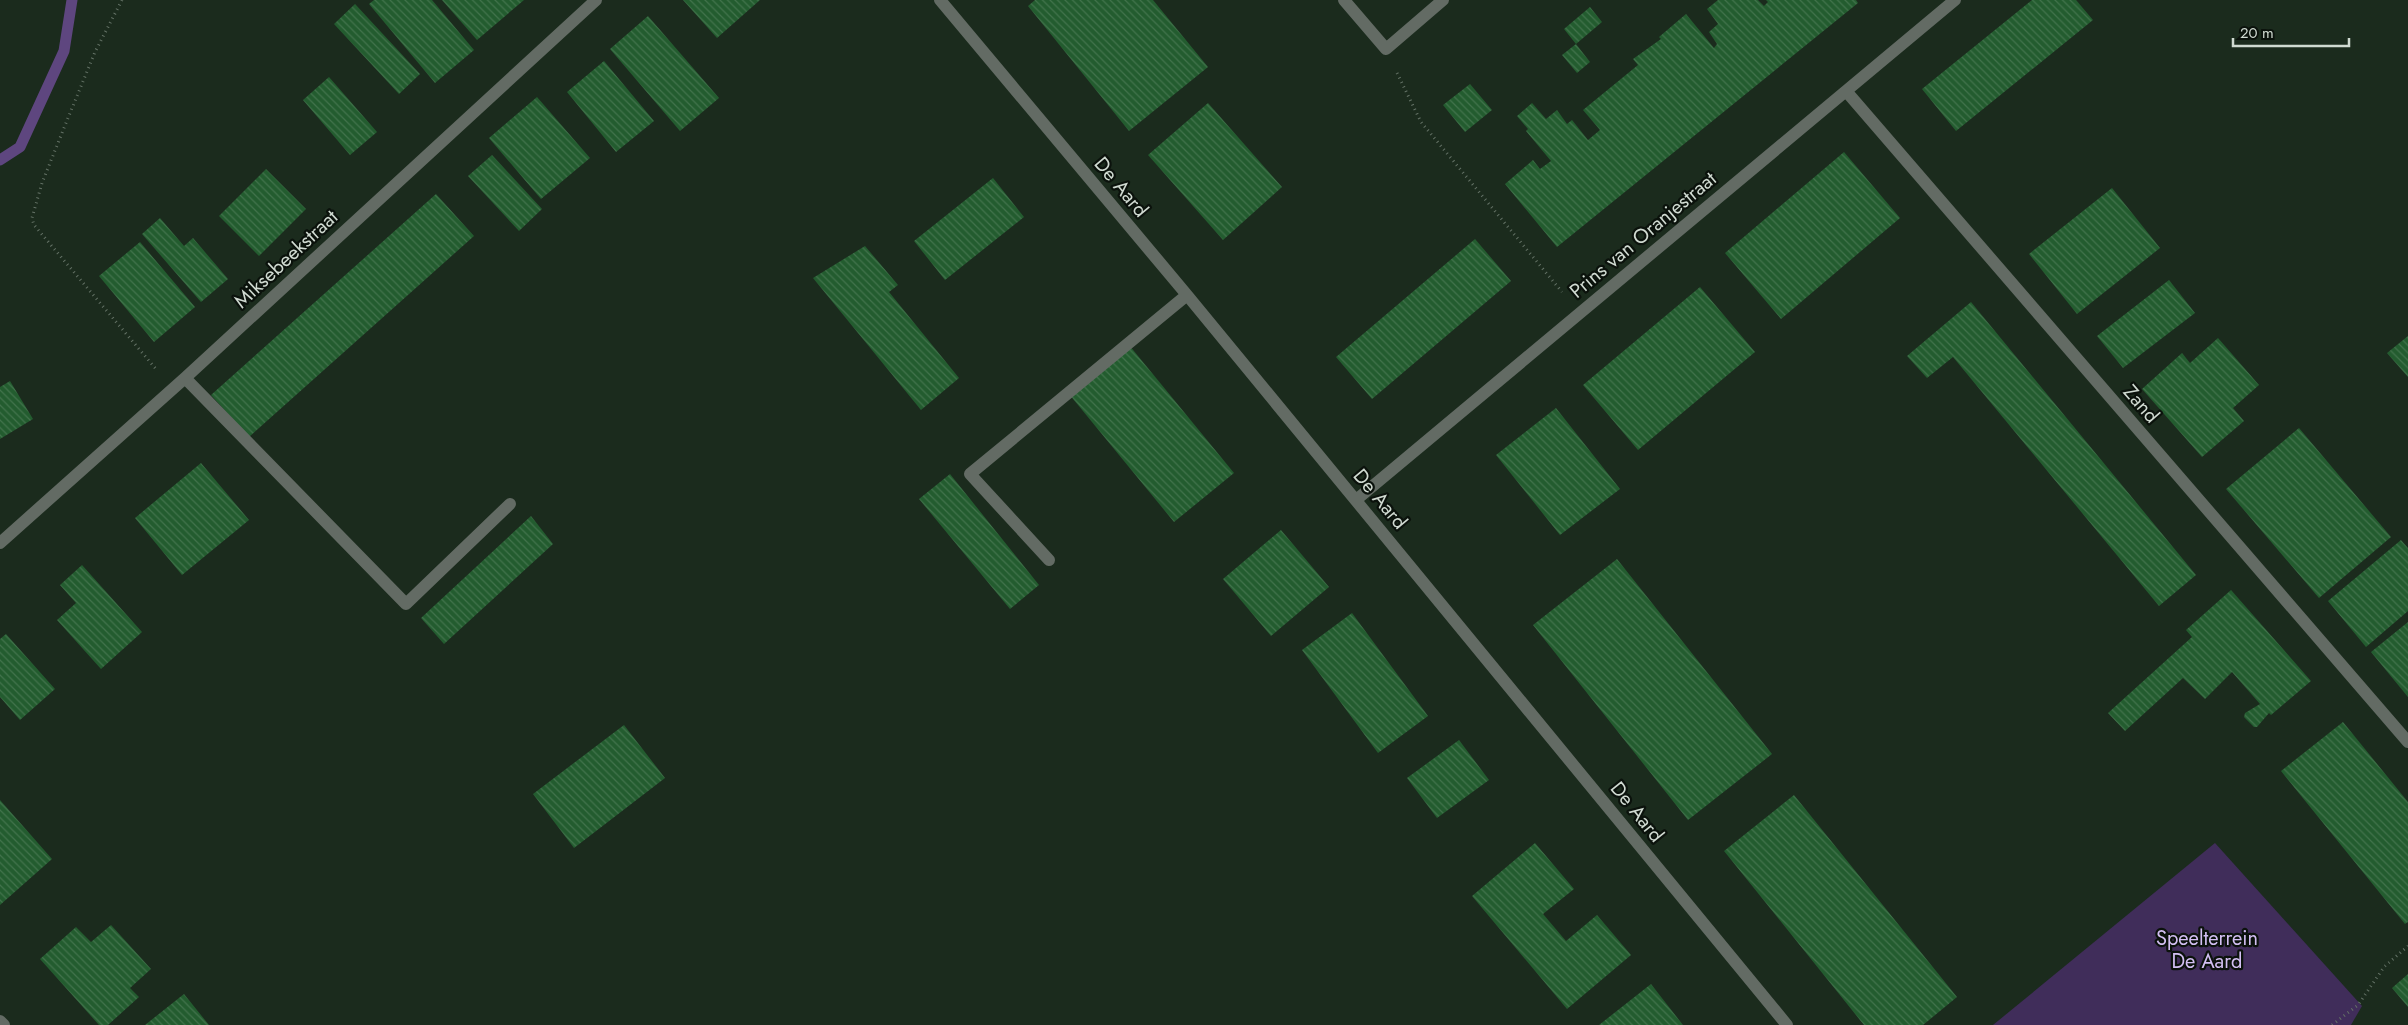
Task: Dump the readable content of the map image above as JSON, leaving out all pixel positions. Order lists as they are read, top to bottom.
{
  "streets": {
    "street": [
      "De Aard",
      "Prins van Oranjestraat",
      "Miksebeekstraat",
      "Zand"
    ]
  },
  "crossings": [
    ["De Aard", "Prins van Oranjestraat"],
    ["Prins van Oranjestraat", "Zand"]
  ],
  "parks": ["Speelterrein De Aard"],
  "scale_bar": "20 m"
}
